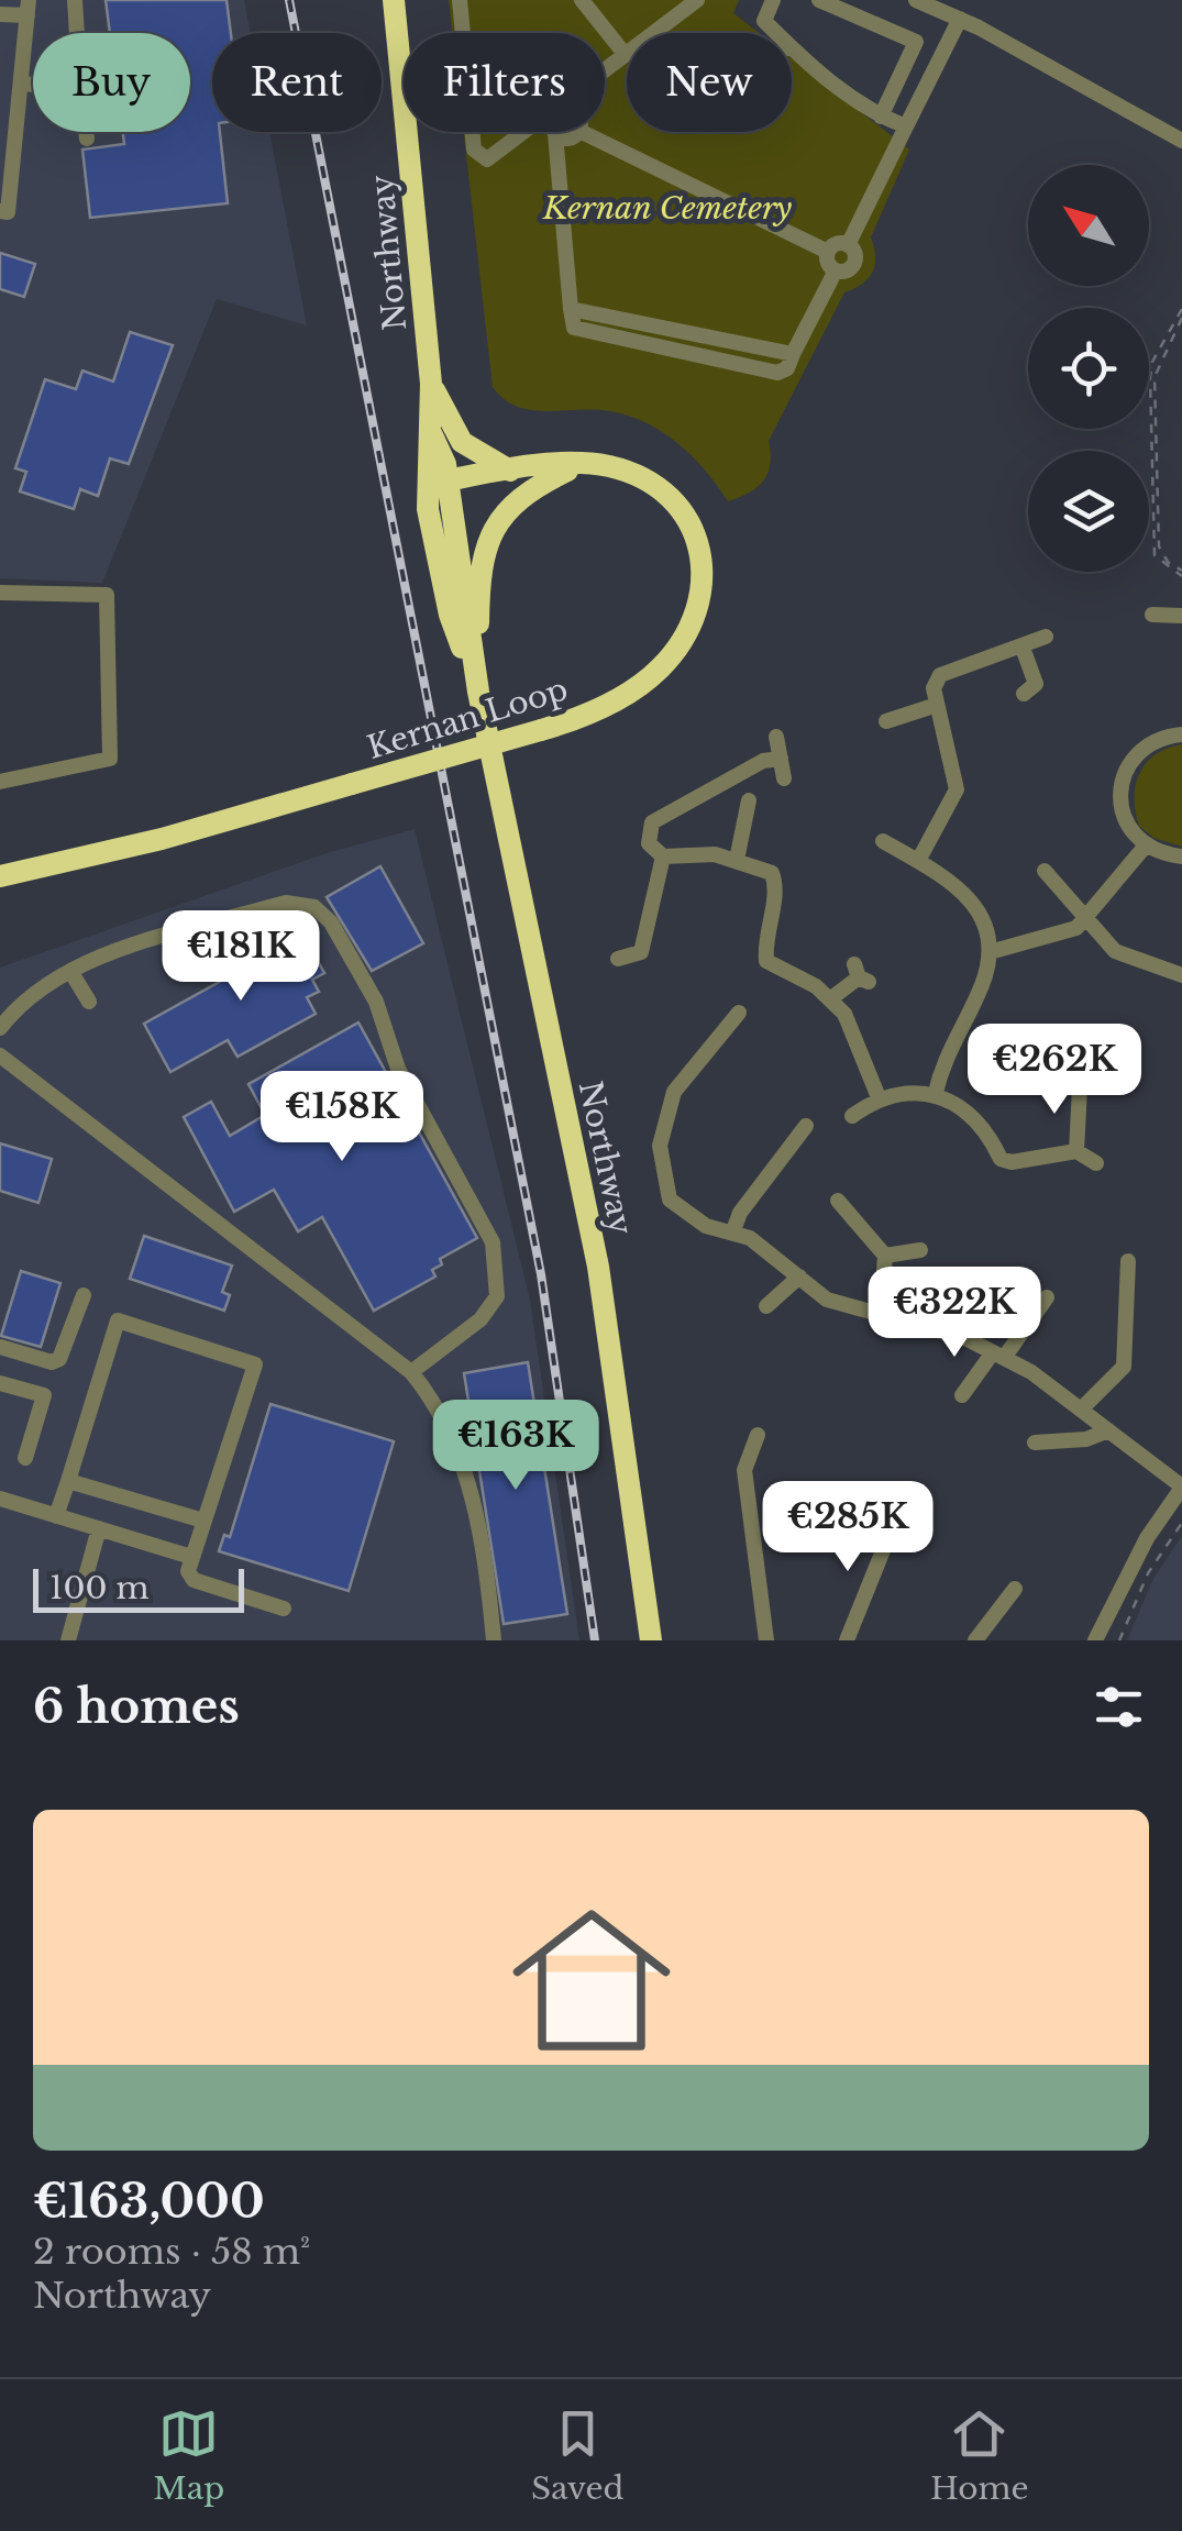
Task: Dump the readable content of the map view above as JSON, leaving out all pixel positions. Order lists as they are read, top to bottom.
{
  "streets": {
    "highway": ["Northway", "Kernan Loop"]
  },
  "crossings": [
    ["Northway", "Kernan Loop"]
  ],
  "parks": ["Kernan Cemetery"],
  "scale_bar": "100 m",
  "north": "top left",
  "page": {
    "chip": [
      "Buy",
      "Rent",
      "Filters",
      "New"
    ],
    "price": [
      "€181K",
      "€262K",
      "€158K",
      "€322K",
      "€163K",
      "€285K"
    ],
    "scale": "100 m",
    "heading": "6 homes",
    "list": [
      {
        "name": "€163,000",
        "note": "2 rooms · 58 m² · Northway"
      }
    ],
    "tabs": ["Map", "Saved", "Home"]
  }
}
